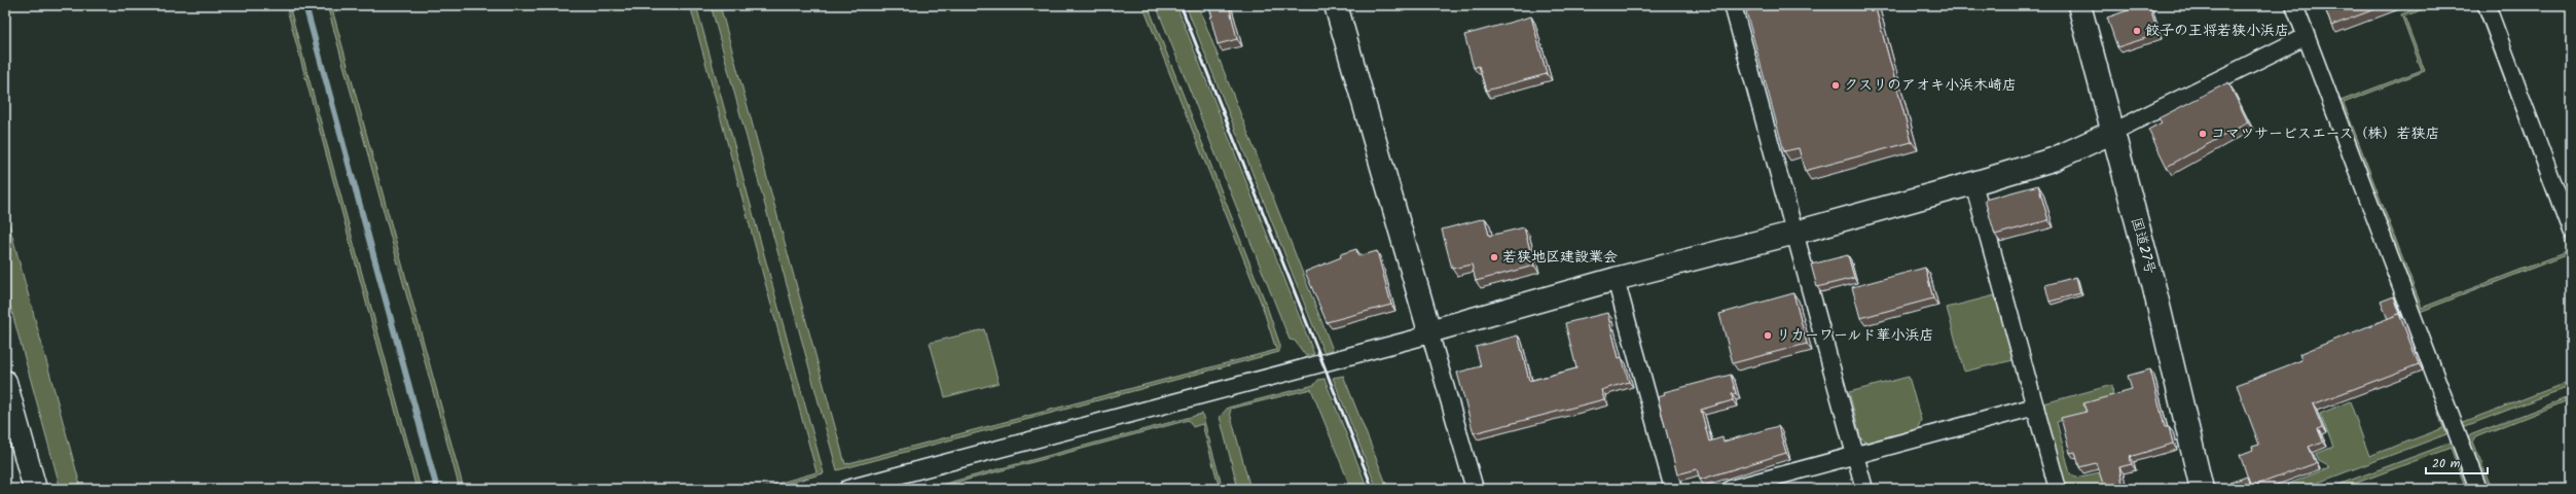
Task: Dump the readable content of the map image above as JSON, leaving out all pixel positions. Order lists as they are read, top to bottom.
{
  "streets": {
    "main road": ["国道27号"]
  },
  "places": [
    "餃子の王将若狭小浜店",
    "クスリのアオキ小浜木崎店",
    "コマツサービスエース（株）若狭店",
    "若狭地区建設業会",
    "リカーワールド華小浜店"
  ],
  "scale_bar": "20 m"
}
